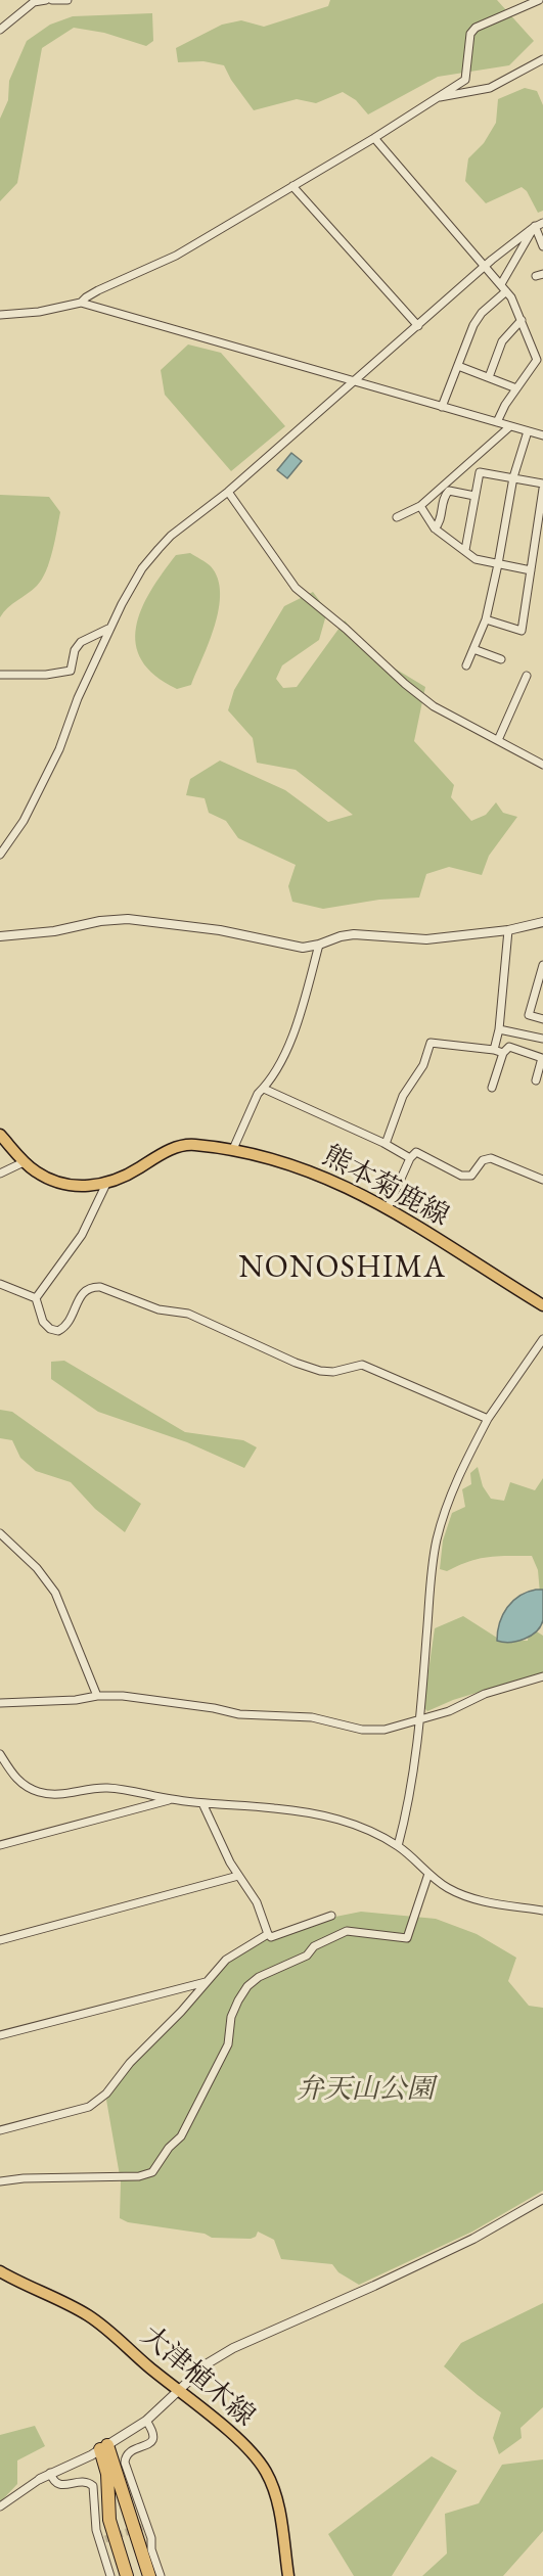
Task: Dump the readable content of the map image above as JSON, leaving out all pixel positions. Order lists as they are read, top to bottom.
{
  "streets": {
    "main road": ["熊本菊鹿線", "大津植木線"]
  },
  "districts": ["NONOSHIMA"],
  "parks": ["弁天山公園"]
}
